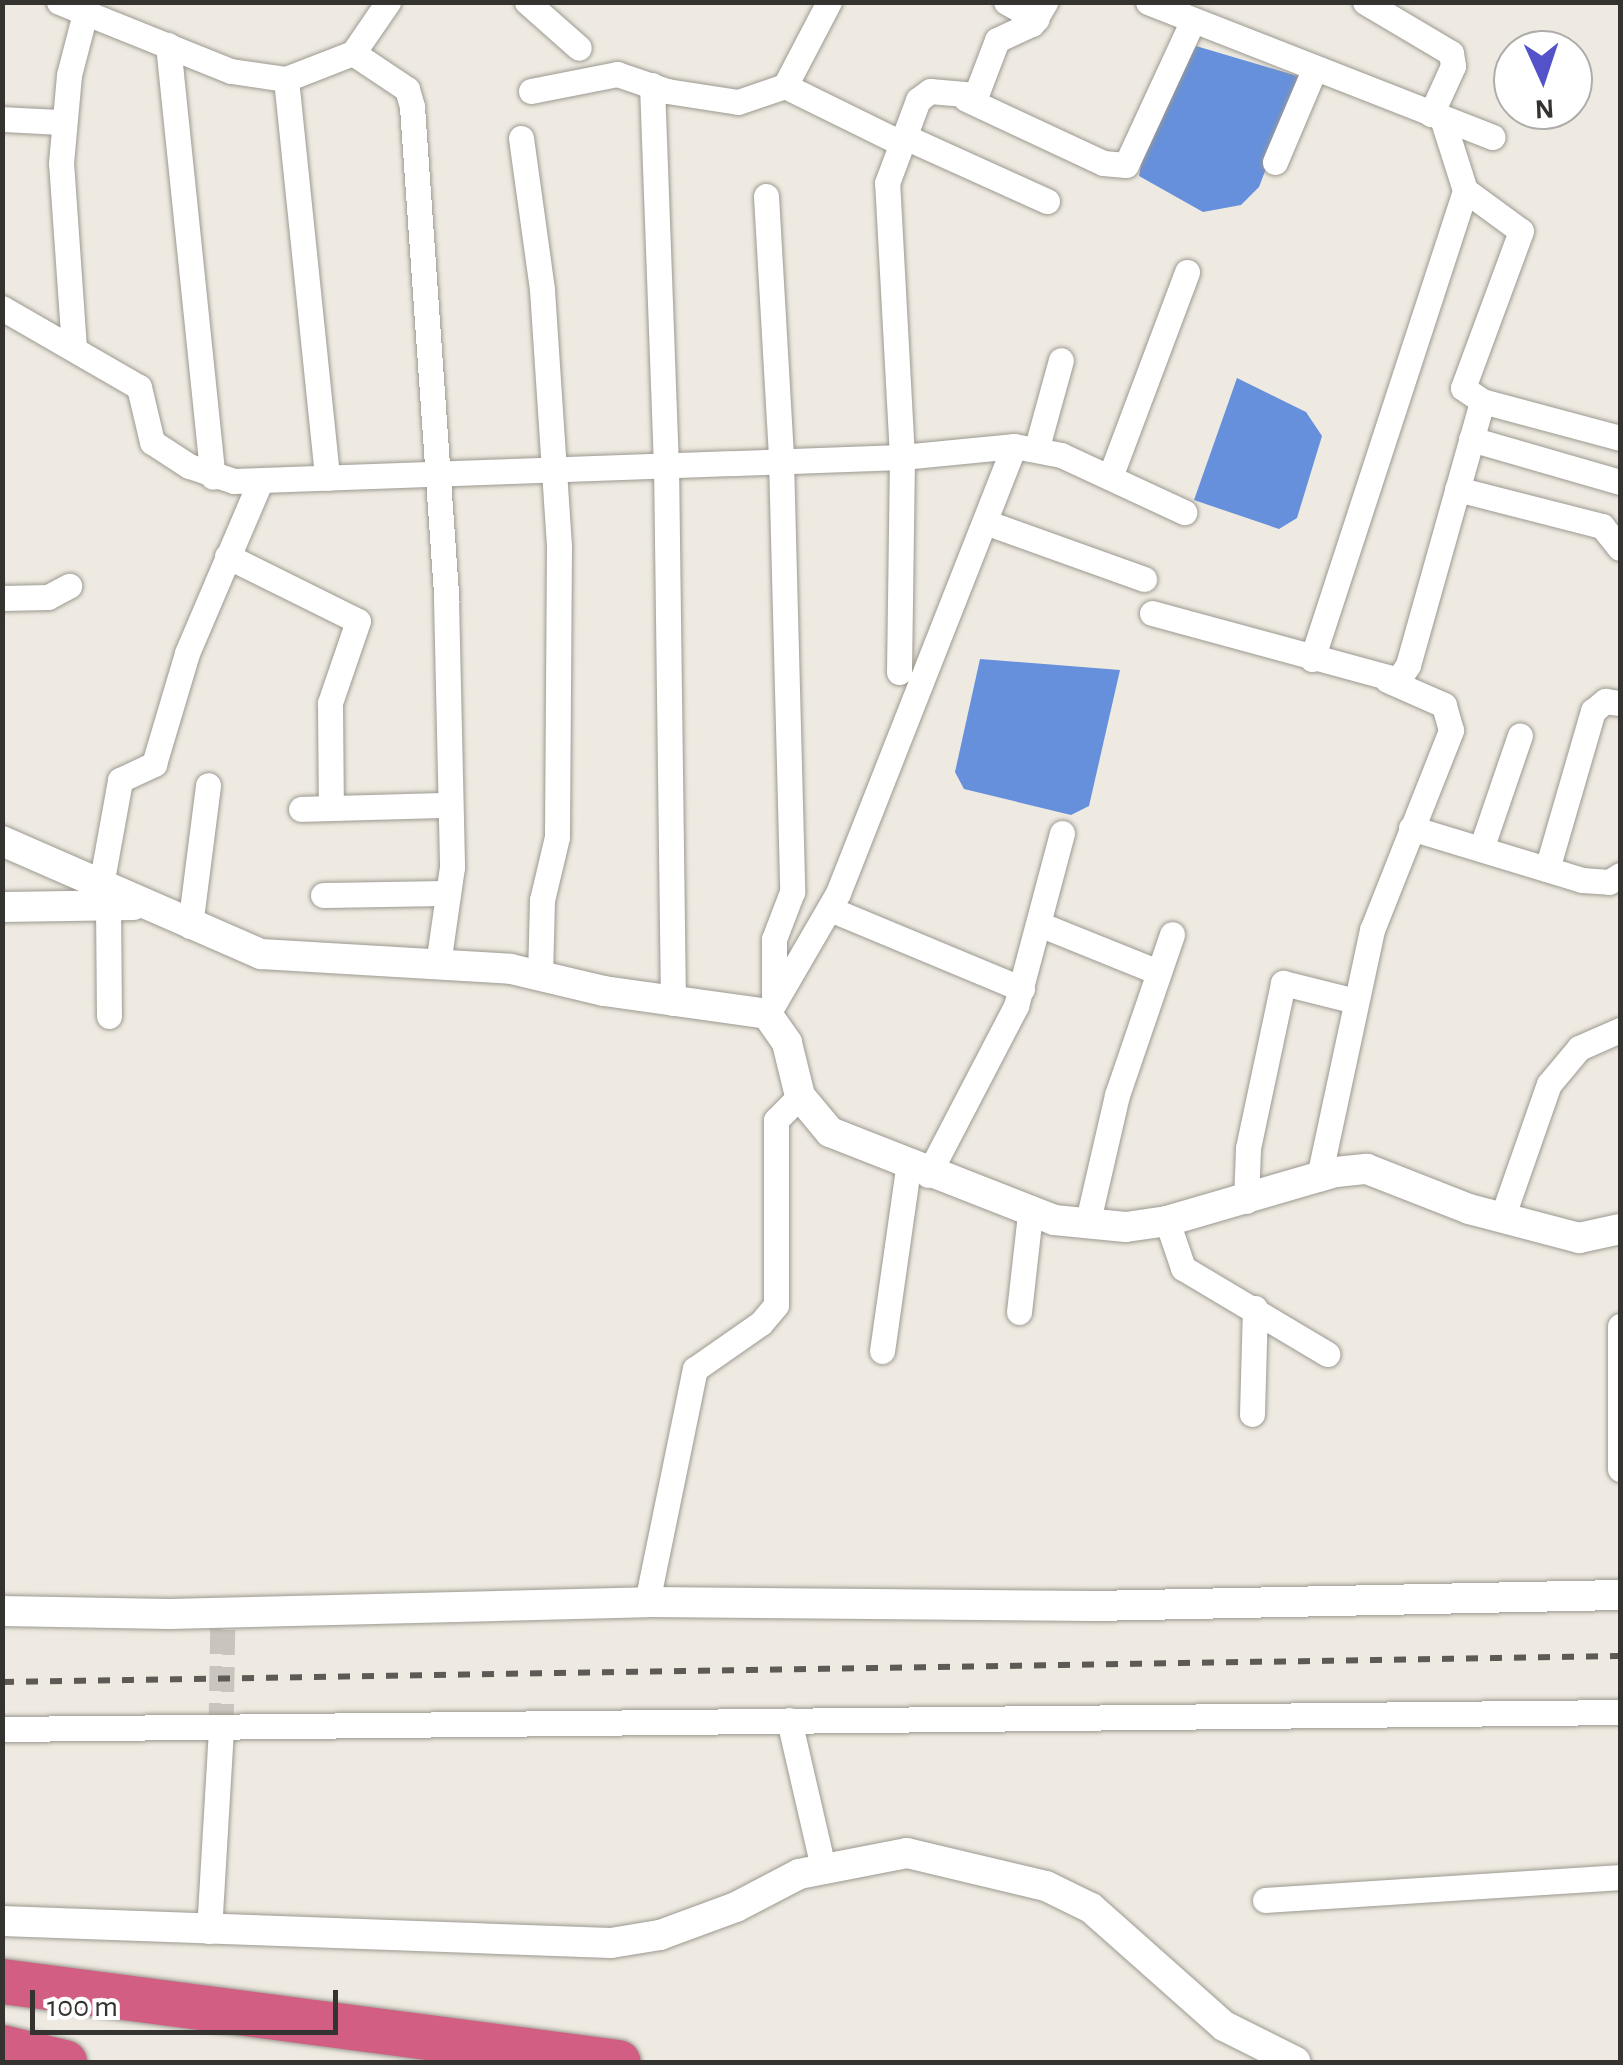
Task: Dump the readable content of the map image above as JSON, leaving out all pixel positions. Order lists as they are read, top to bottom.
{
  "scale_bar": "100 m",
  "north": "bottom"
}
